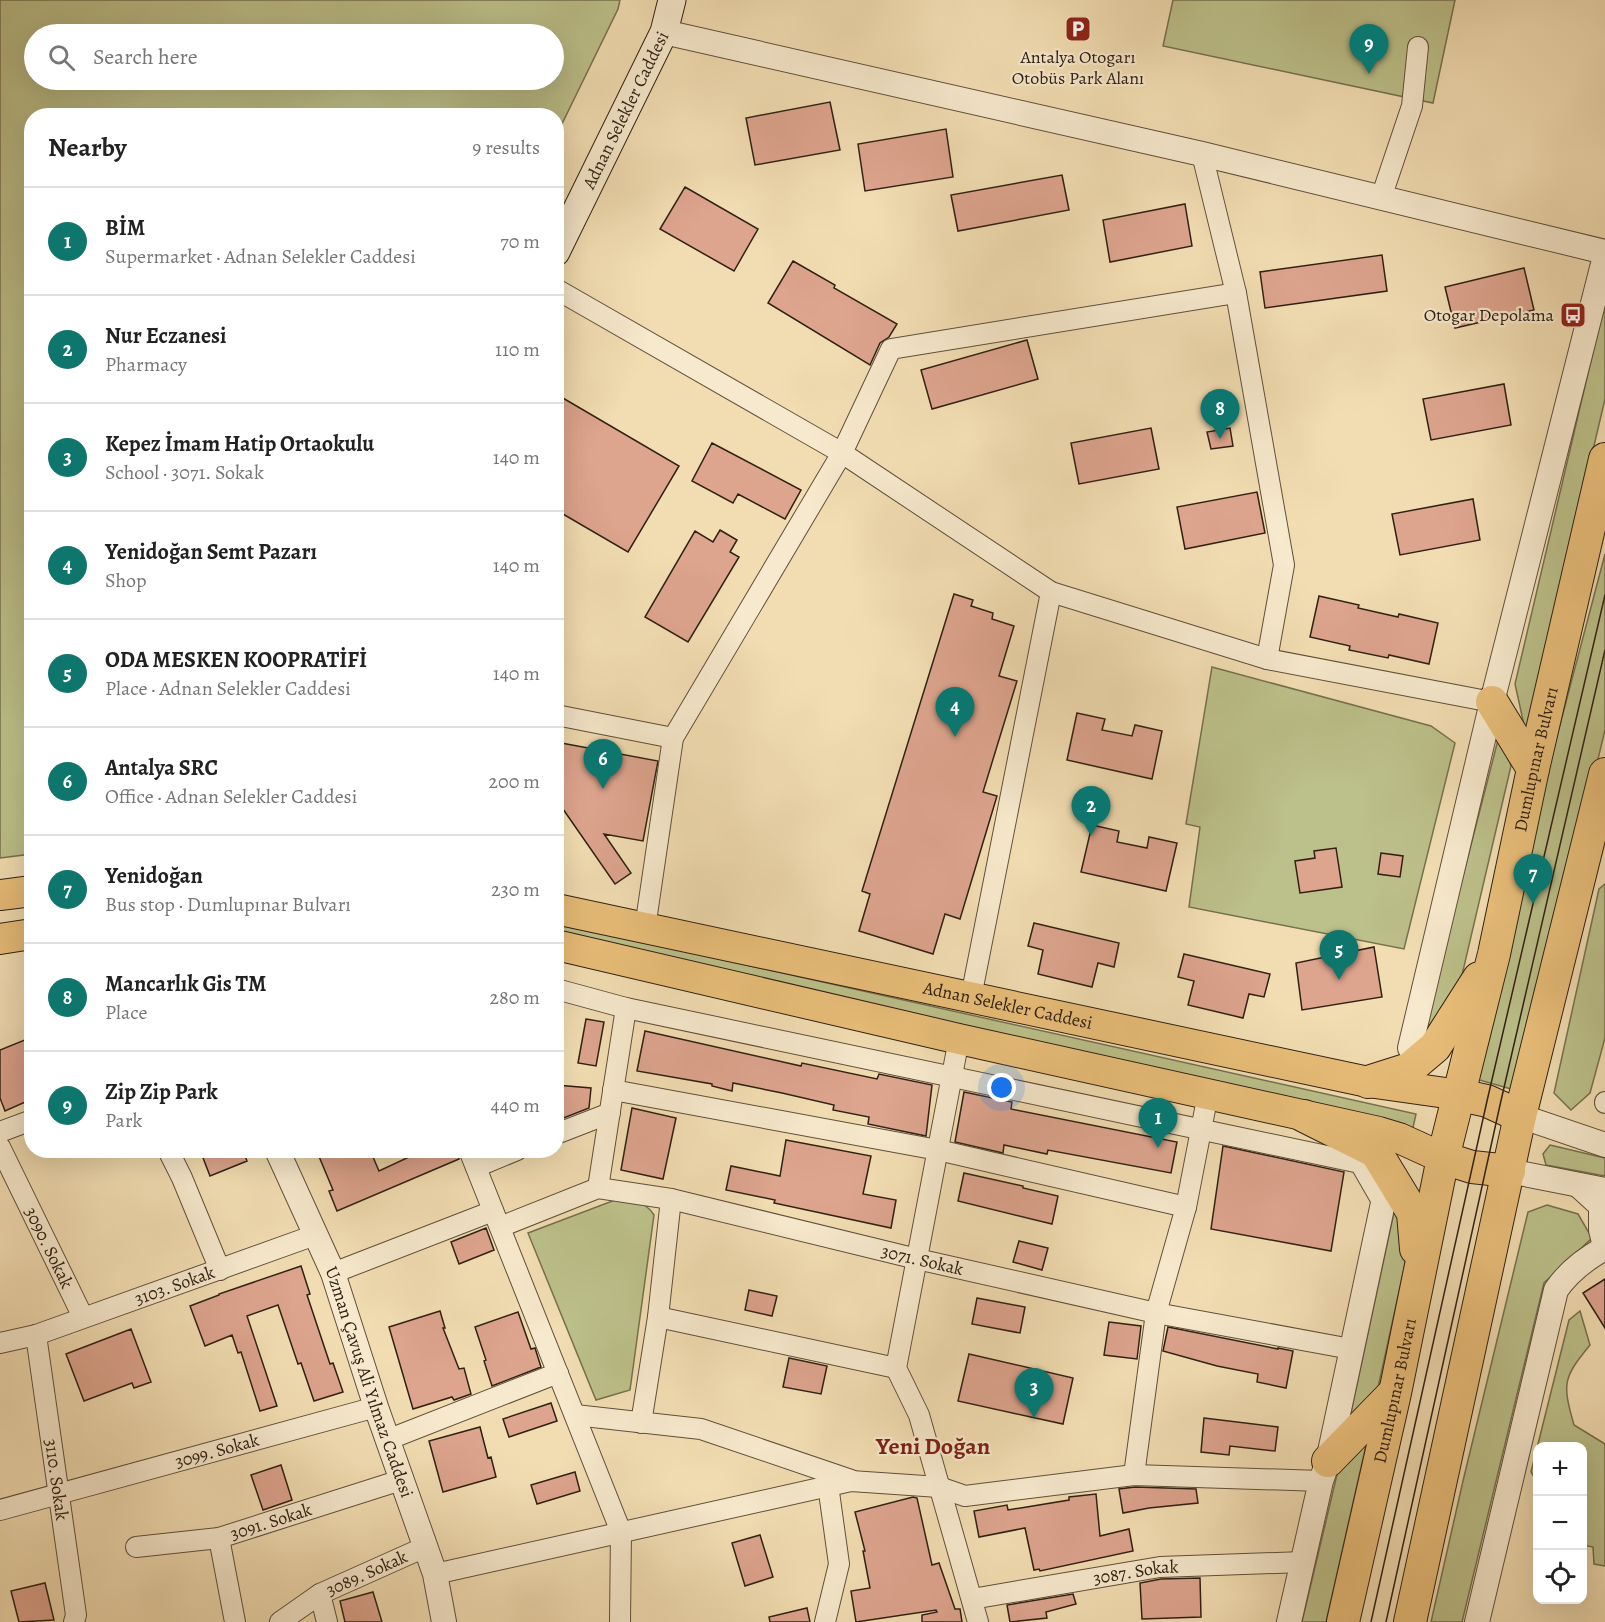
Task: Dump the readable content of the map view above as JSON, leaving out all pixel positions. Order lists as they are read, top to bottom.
{
  "streets": {
    "highway": ["Dumlupınar Bulvarı"],
    "main road": ["Adnan Selekler Caddesi"],
    "street": [
      "3090. Sokak",
      "3071. Sokak",
      "3103. Sokak",
      "Uzman Çavuş Ali Yılmaz Caddesi",
      "3099. Sokak",
      "3110. Sokak",
      "3091. Sokak",
      "3089. Sokak",
      "3087. Sokak"
    ]
  },
  "crossings": [
    ["Adnan Selekler Caddesi", "Dumlupınar Bulvarı"],
    ["3090. Sokak", "3103. Sokak"],
    ["3103. Sokak", "Uzman Çavuş Ali Yılmaz Caddesi"],
    ["3103. Sokak", "3110. Sokak"],
    ["Uzman Çavuş Ali Yılmaz Caddesi", "3099. Sokak"],
    ["Uzman Çavuş Ali Yılmaz Caddesi", "3091. Sokak"],
    ["Uzman Çavuş Ali Yılmaz Caddesi", "3089. Sokak"],
    ["3099. Sokak", "3110. Sokak"]
  ],
  "districts": ["Yeni Doğan"],
  "places": {
    "parking": ["Antalya Otogarı Otobüs Park Alanı"],
    "bus stop": ["Otogar Depolama"]
  },
  "page": {
    "pins": [
      "9",
      "8",
      "4",
      "6",
      "2",
      "7",
      "5",
      "1",
      "3"
    ],
    "search": "Search here",
    "heading": ["Nearby", "9 results"],
    "list": [
      {
        "mark": "1",
        "name": "BİM",
        "note": "Supermarket · Adnan Selekler Caddesi",
        "value": "70 m"
      },
      {
        "mark": "2",
        "name": "Nur Eczanesi",
        "note": "Pharmacy",
        "value": "110 m"
      },
      {
        "mark": "3",
        "name": "Kepez İmam Hatip Ortaokulu",
        "note": "School · 3071. Sokak",
        "value": "140 m"
      },
      {
        "mark": "4",
        "name": "Yenidoğan Semt Pazarı",
        "note": "Shop",
        "value": "140 m"
      },
      {
        "mark": "5",
        "name": "ODA MESKEN KOOPRATİFİ",
        "note": "Place · Adnan Selekler Caddesi",
        "value": "140 m"
      },
      {
        "mark": "6",
        "name": "Antalya SRC",
        "note": "Office · Adnan Selekler Caddesi",
        "value": "200 m"
      },
      {
        "mark": "7",
        "name": "Yenidoğan",
        "note": "Bus stop · Dumlupınar Bulvarı",
        "value": "230 m"
      },
      {
        "mark": "8",
        "name": "Mancarlık Gis TM",
        "note": "Place",
        "value": "280 m"
      },
      {
        "mark": "9",
        "name": "Zip Zip Park",
        "note": "Park",
        "value": "440 m"
      }
    ],
    "map_buttons": ["+", "−"]
  }
}
